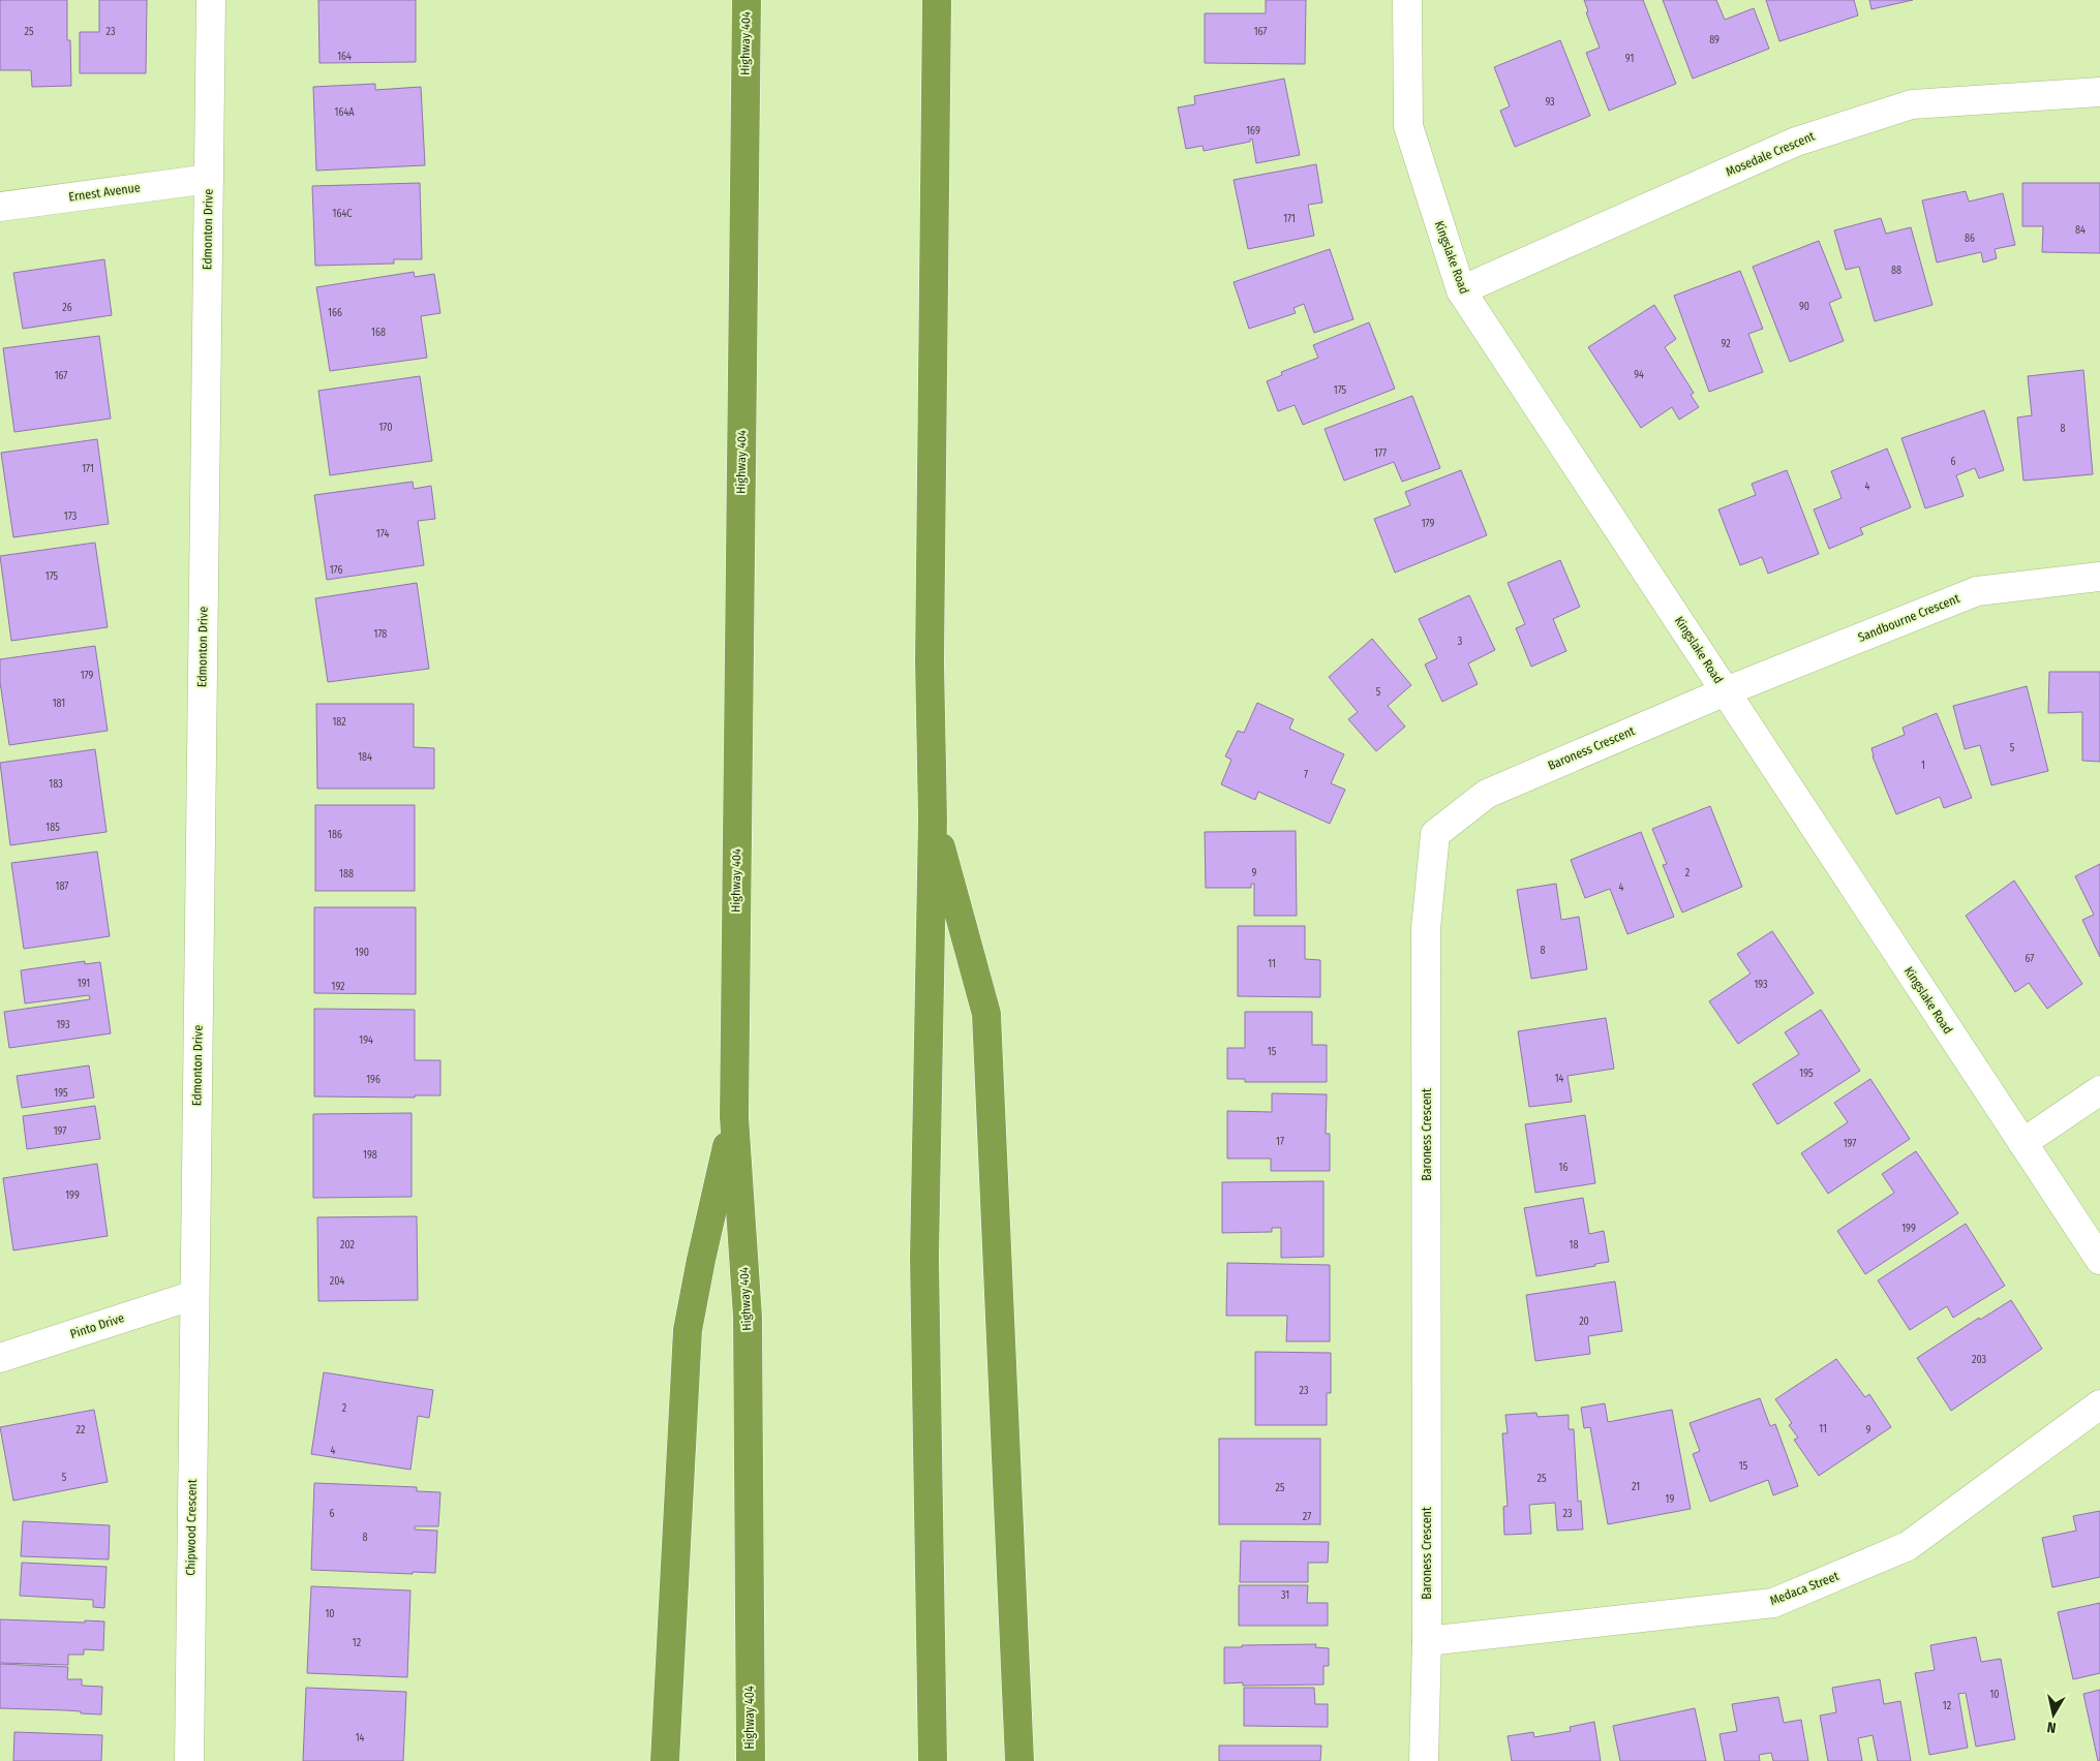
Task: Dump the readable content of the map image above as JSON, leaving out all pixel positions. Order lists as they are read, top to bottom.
{
  "streets": {
    "highway": ["Highway 404"],
    "street": [
      "Mosedale Crescent",
      "Ernest Avenue",
      "Edmonton Drive",
      "Kingslake Road",
      "Sandbourne Crescent",
      "Baroness Crescent",
      "Pinto Drive",
      "Chipwood Crescent",
      "Medaca Street"
    ]
  },
  "crossings": [
    ["Mosedale Crescent", "Kingslake Road"],
    ["Ernest Avenue", "Edmonton Drive"],
    ["Edmonton Drive", "Pinto Drive"],
    ["Edmonton Drive", "Chipwood Crescent"],
    ["Kingslake Road", "Sandbourne Crescent"],
    ["Kingslake Road", "Baroness Crescent"],
    ["Sandbourne Crescent", "Baroness Crescent"],
    ["Baroness Crescent", "Medaca Street"],
    ["Pinto Drive", "Chipwood Crescent"]
  ],
  "house_numbers": [
    "25",
    "23",
    "167",
    "89",
    "164",
    "91",
    "93",
    "164A",
    "169",
    "164C",
    "171",
    "84",
    "86",
    "88",
    "90",
    "26",
    "166",
    "168",
    "92",
    "94",
    "167",
    "175",
    "170",
    "8",
    "177",
    "6",
    "171",
    "4",
    "173",
    "179",
    "174",
    "176",
    "175",
    "178",
    "3",
    "179",
    "5",
    "181",
    "182",
    "5",
    "184",
    "1",
    "7",
    "183",
    "185",
    "186",
    "9",
    "2",
    "188",
    "187",
    "4",
    "8",
    "190",
    "67",
    "11",
    "191",
    "193",
    "192",
    "193",
    "194",
    "15",
    "195",
    "14",
    "196",
    "195",
    "197",
    "17",
    "197",
    "198",
    "16",
    "199",
    "199",
    "202",
    "18",
    "204",
    "20",
    "203",
    "23",
    "2",
    "11",
    "22",
    "9",
    "4",
    "15",
    "5",
    "25",
    "21",
    "25",
    "19",
    "6",
    "23",
    "27",
    "8",
    "31",
    "10",
    "12",
    "10",
    "12",
    "14"
  ],
  "north": "bottom"
}
